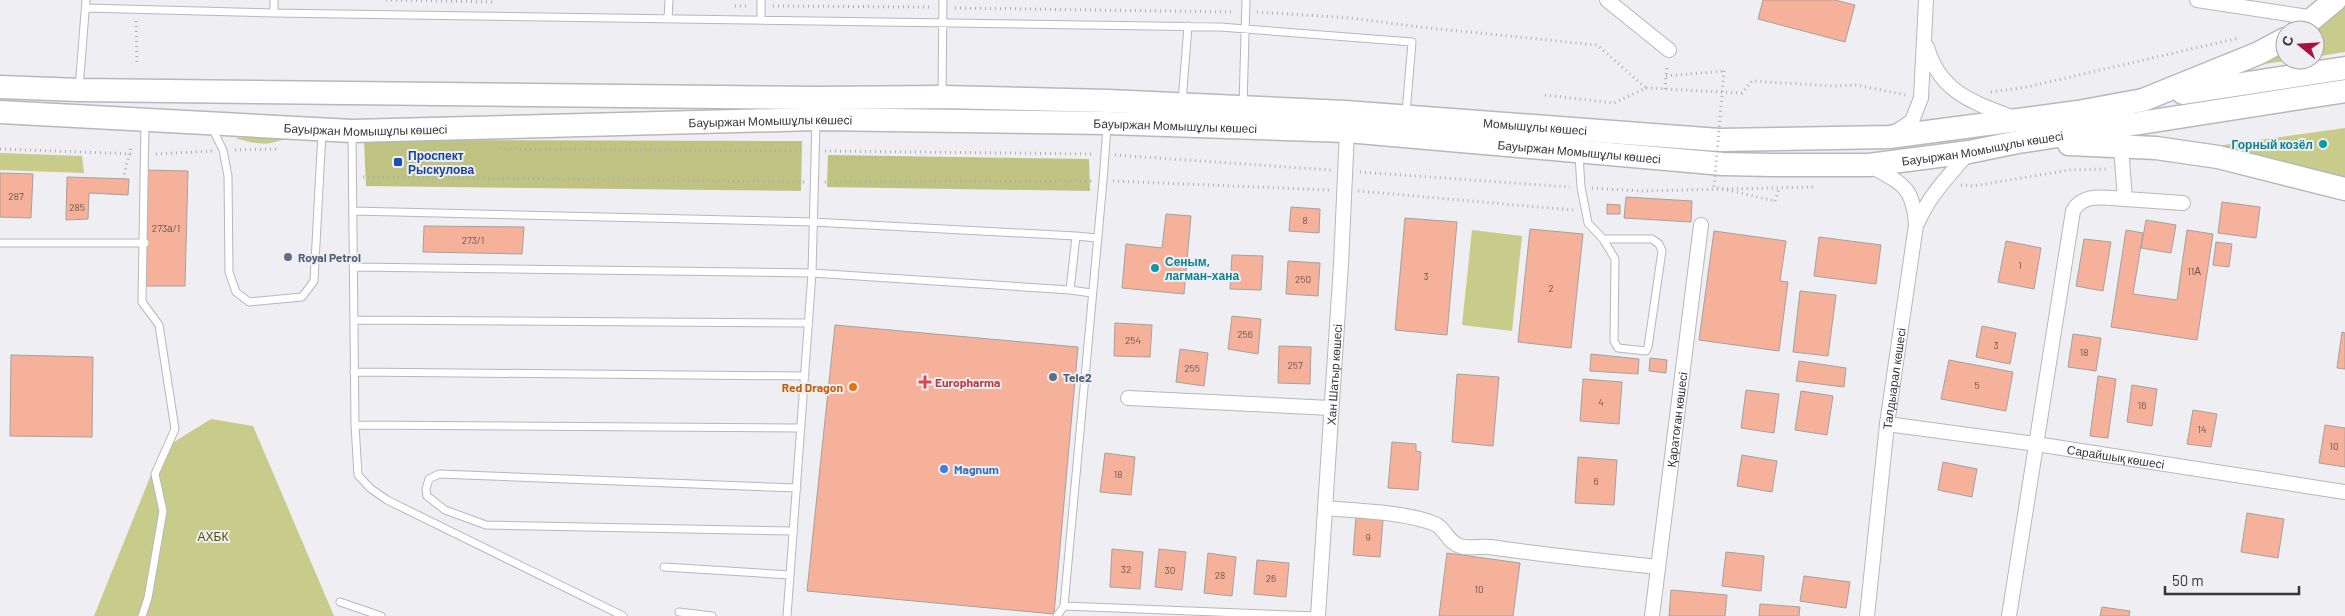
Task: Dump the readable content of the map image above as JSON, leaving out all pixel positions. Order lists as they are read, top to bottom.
{
  "streets": {
    "main road": ["Бауыржан Момышұлы көшесі", "Момышұлы көшесі"],
    "street": [
      "Хан Шатыр көшесі",
      "Талдыарал көшесі",
      "Қаратоған көшесі",
      "Сарайшық көшесі"
    ]
  },
  "crossings": [
    ["Бауыржан Момышұлы көшесі", "Момышұлы көшесі"],
    ["Бауыржан Момышұлы көшесі", "Хан Шатыр көшесі"],
    ["Бауыржан Момышұлы көшесі", "Талдыарал көшесі"],
    ["Талдыарал көшесі", "Сарайшық көшесі"]
  ],
  "parks": ["АХБК"],
  "places": {
    "other": [
      "Горный козёл",
      "Royal Petrol",
      "Сеным, лагман-хана",
      "Tele2",
      "Red Dragon",
      "Magnum"
    ],
    "transit": ["Проспект Рыскулова"],
    "health": ["Europharma"]
  },
  "house_numbers": [
    "287",
    "285",
    "8",
    "273а/1",
    "273/1",
    "1",
    "11А",
    "3",
    "250",
    "2",
    "256",
    "254",
    "3",
    "18",
    "257",
    "255",
    "5",
    "4",
    "16",
    "14",
    "10",
    "18",
    "6",
    "9",
    "32",
    "30",
    "28",
    "26",
    "10"
  ],
  "scale_bar": "50 m",
  "north": "left"
}
